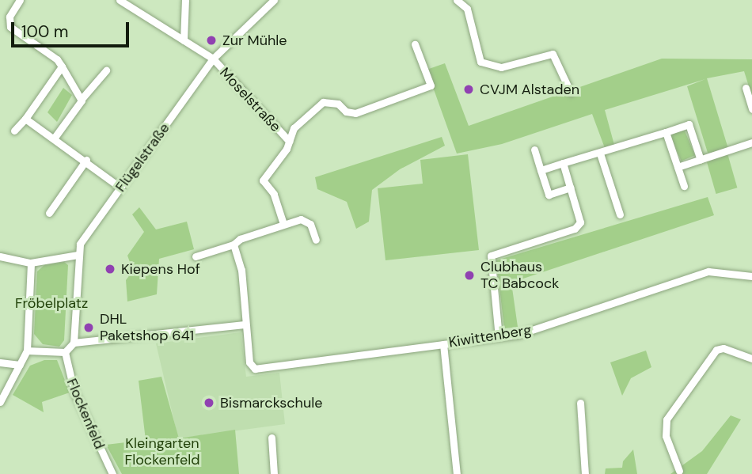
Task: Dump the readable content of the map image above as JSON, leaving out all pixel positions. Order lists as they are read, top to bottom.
{
  "streets": {
    "street": [
      "Moselstraße",
      "Flügelstraße",
      "Kiwittenberg",
      "Flockenfeld"
    ]
  },
  "crossings": [
    ["Moselstraße", "Flügelstraße"]
  ],
  "parks": ["Fröbelplatz", "Kleingarten Flockenfeld"],
  "places": [
    "Zur Mühle",
    "CVJM Alstaden",
    "Kiepens Hof",
    "Clubhaus TC Babcock",
    "DHL Paketshop 641",
    "Bismarckschule"
  ],
  "scale_bar": "100 m"
}
